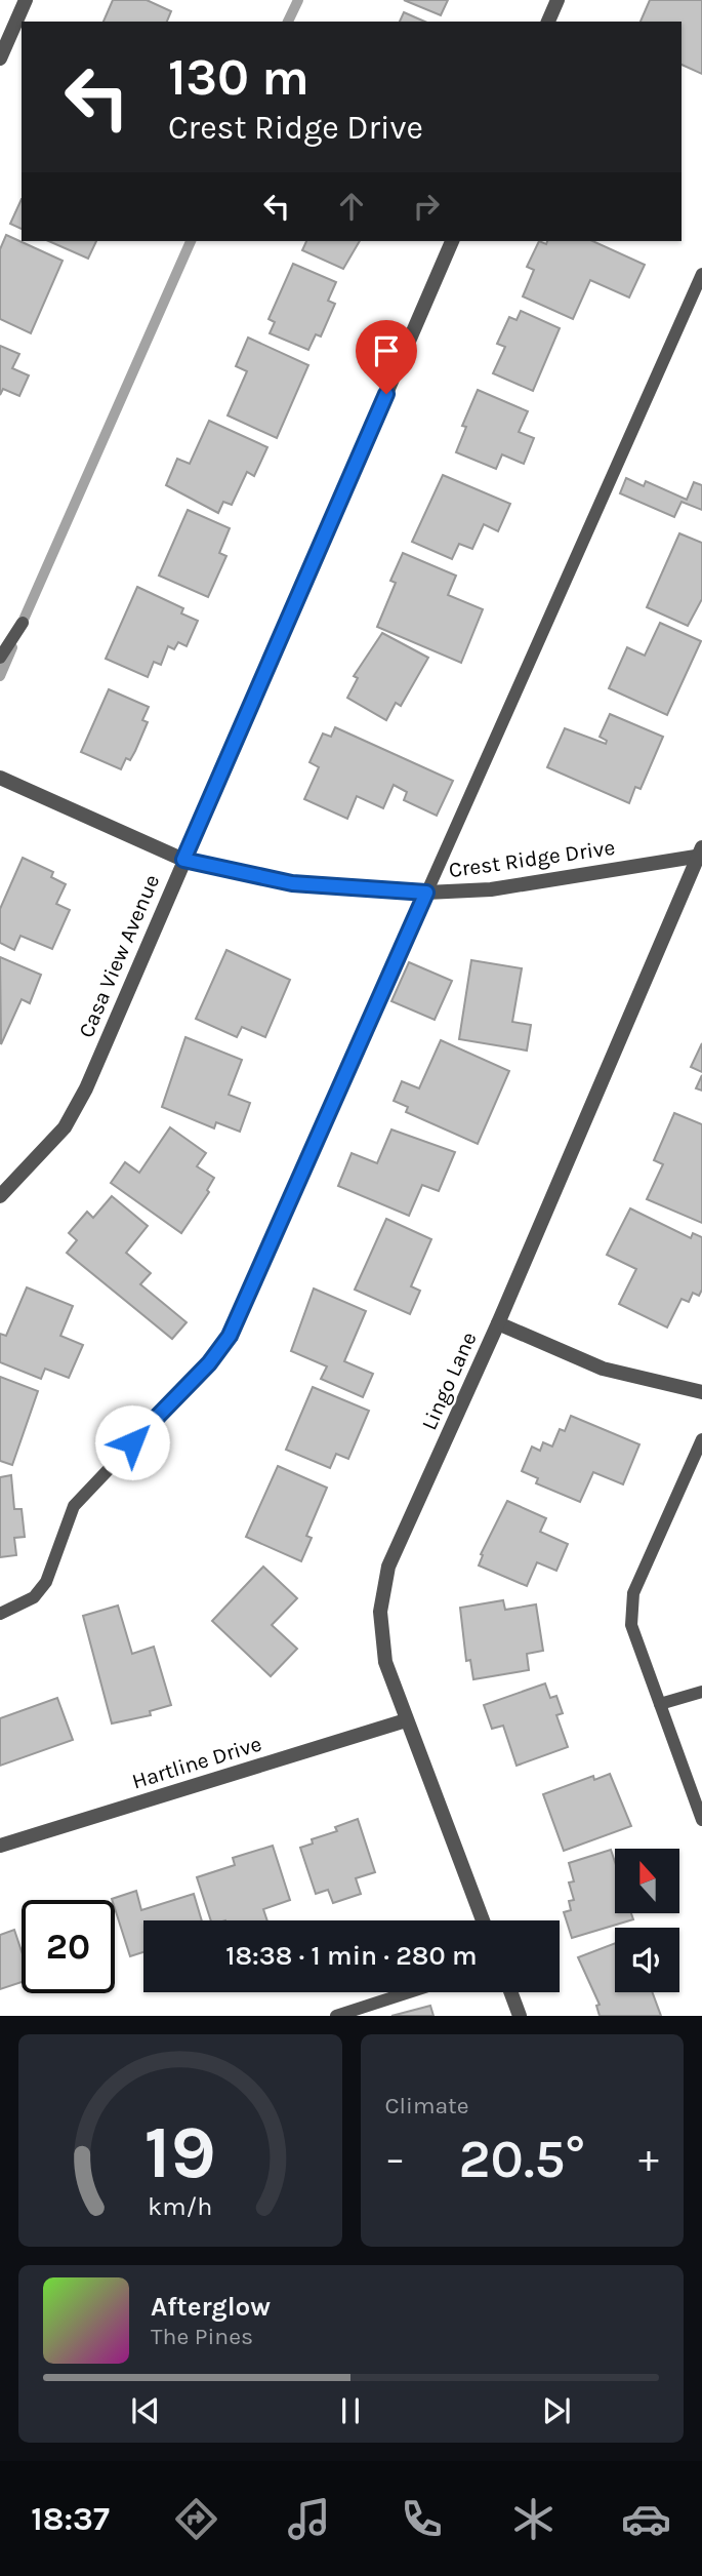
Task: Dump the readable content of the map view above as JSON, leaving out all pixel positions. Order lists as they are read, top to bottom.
{
  "streets": {
    "street": [
      "Crest Ridge Drive",
      "Casa View Avenue",
      "Lingo Lane",
      "Hartline Drive"
    ]
  },
  "crossings": [
    ["Crest Ridge Drive", "Casa View Avenue"],
    ["Crest Ridge Drive", "Lingo Lane"],
    ["Lingo Lane", "Hartline Drive"]
  ],
  "north": "top",
  "page": {
    "turn": ["130 m", "Crest Ridge Drive"],
    "limit": "20",
    "trip": "18:38 · 1 min · 280 m",
    "tile": "Climate",
    "heat": ["−", "20.5°", "+"],
    "song": ["Afterglow", "The Pines"],
    "tabs": "18:37",
    "gauge": ["19", "km/h"]
  }
}
